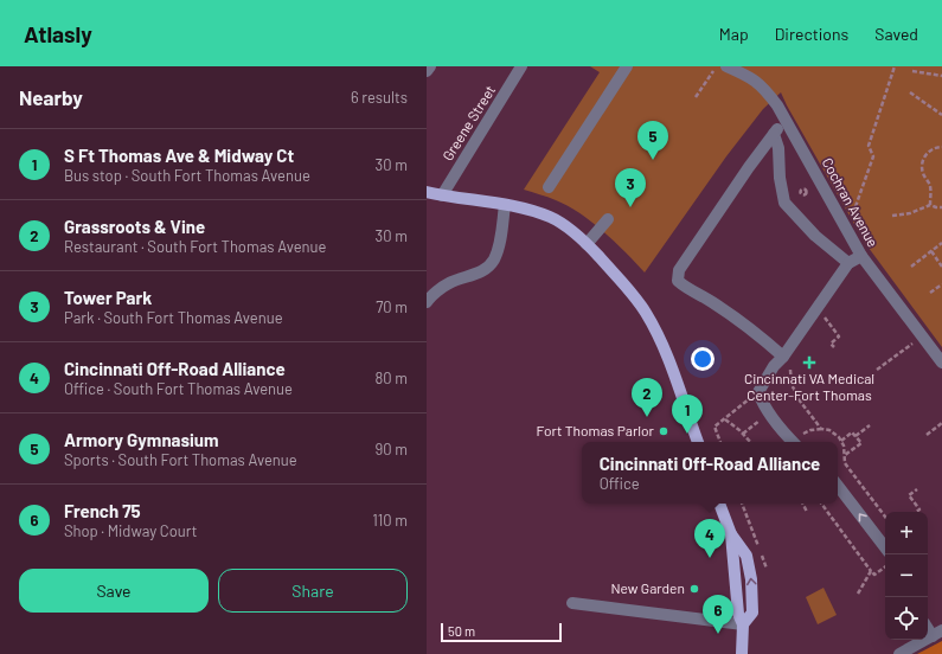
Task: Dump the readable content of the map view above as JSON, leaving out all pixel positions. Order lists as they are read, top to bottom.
{
  "streets": {
    "street": ["Greene Street", "Cochran Avenue"]
  },
  "places": {
    "health": ["Cincinnati VA Medical Center-Fort Thomas"],
    "other": ["Fort Thomas Parlor", "New Garden"]
  },
  "scale_bar": "50 m",
  "page": {
    "header": "Atlasly",
    "nav": ["Map", "Directions", "Saved"],
    "heading": ["Nearby", "6 results"],
    "pins": [
      "5",
      "3",
      "2",
      "1",
      "4",
      "6"
    ],
    "list": [
      {
        "mark": "1",
        "name": "S Ft Thomas Ave & Midway Ct",
        "note": "Bus stop · South Fort Thomas Avenue",
        "value": "30 m"
      },
      {
        "mark": "2",
        "name": "Grassroots & Vine",
        "note": "Restaurant · South Fort Thomas Avenue",
        "value": "30 m"
      },
      {
        "mark": "3",
        "name": "Tower Park",
        "note": "Park · South Fort Thomas Avenue",
        "value": "70 m"
      },
      {
        "mark": "4",
        "name": "Cincinnati Off-Road Alliance",
        "note": "Office · South Fort Thomas Avenue",
        "value": "80 m"
      },
      {
        "mark": "5",
        "name": "Armory Gymnasium",
        "note": "Sports · South Fort Thomas Avenue",
        "value": "90 m"
      },
      {
        "mark": "6",
        "name": "French 75",
        "note": "Shop · Midway Court",
        "value": "110 m"
      }
    ],
    "popup": ["Cincinnati Off-Road Alliance", "Office"],
    "map_buttons": ["+", "−"],
    "buttons": ["Save", "Share"],
    "scale": "50 m"
  }
}
